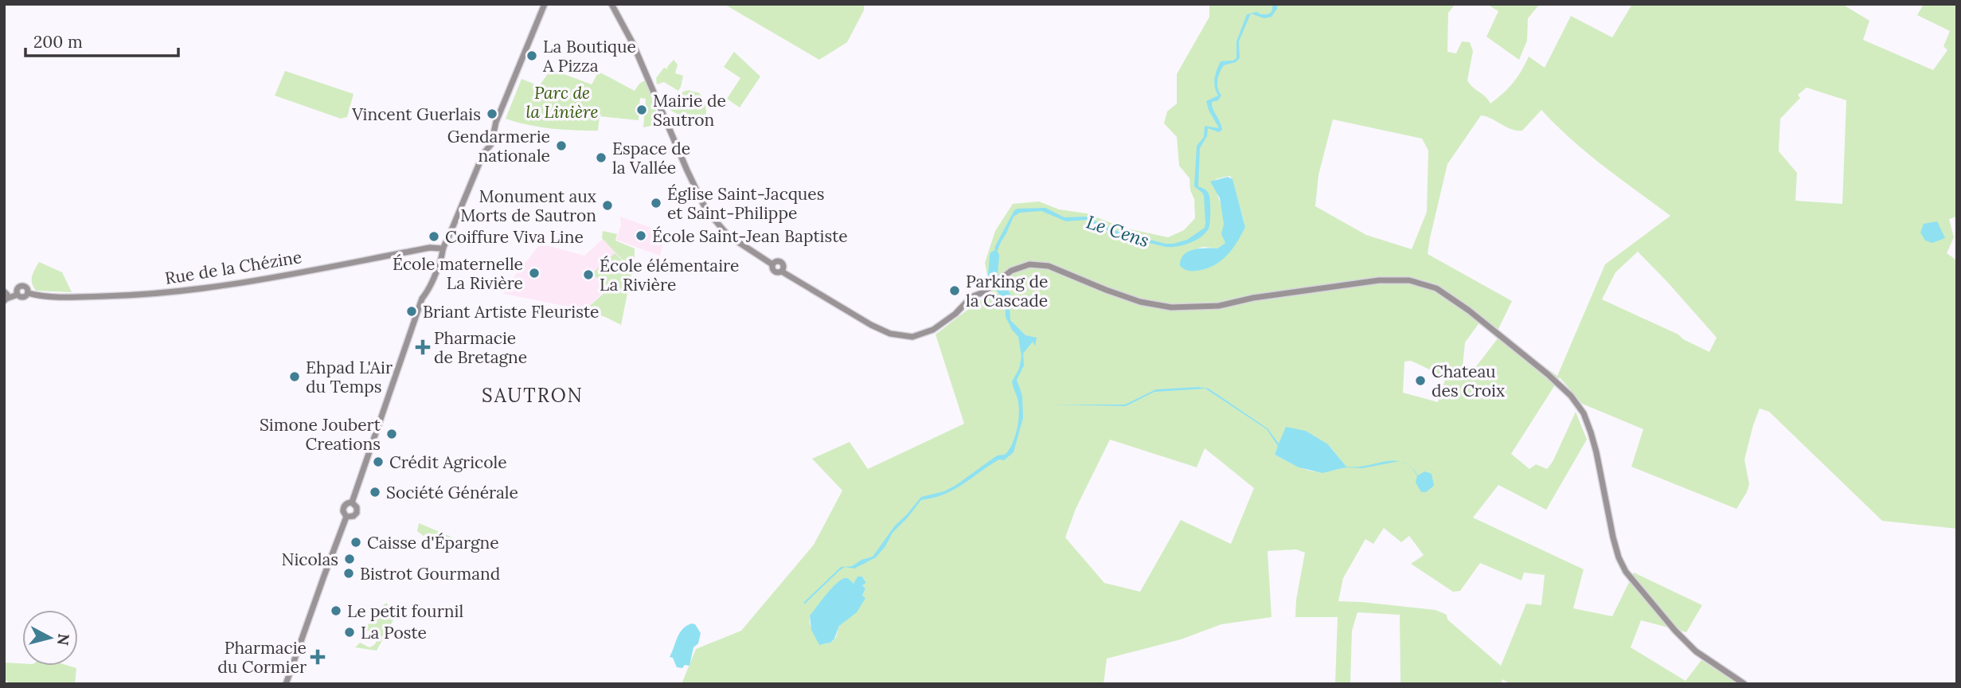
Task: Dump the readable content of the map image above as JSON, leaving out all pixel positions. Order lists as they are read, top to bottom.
{
  "streets": {
    "street": ["Rue de la Chézine"]
  },
  "districts": ["SAUTRON"],
  "water": ["Le Cens"],
  "parks": ["Parc de la Linière"],
  "places": {
    "other": [
      "La Boutique A Pizza",
      "Mairie de Sautron",
      "Vincent Guerlais",
      "Gendarmerie nationale",
      "Espace de la Vallée",
      "Église Saint-Jacques et Saint-Philippe",
      "Monument aux Morts de Sautron",
      "École Saint-Jean Baptiste",
      "Coiffure Viva Line",
      "École maternelle La Rivière",
      "École élémentaire La Rivière",
      "Parking de la Cascade",
      "Briant Artiste Fleuriste",
      "Ehpad L'Air du Temps",
      "Chateau des Croix",
      "Simone Joubert Creations",
      "Crédit Agricole",
      "Société Générale",
      "Caisse d'Épargne",
      "Nicolas",
      "Bistrot Gourmand",
      "Le petit fournil",
      "La Poste"
    ],
    "health": ["Pharmacie de Bretagne", "Pharmacie du Cormier"]
  },
  "scale_bar": "200 m",
  "north": "right"
}
